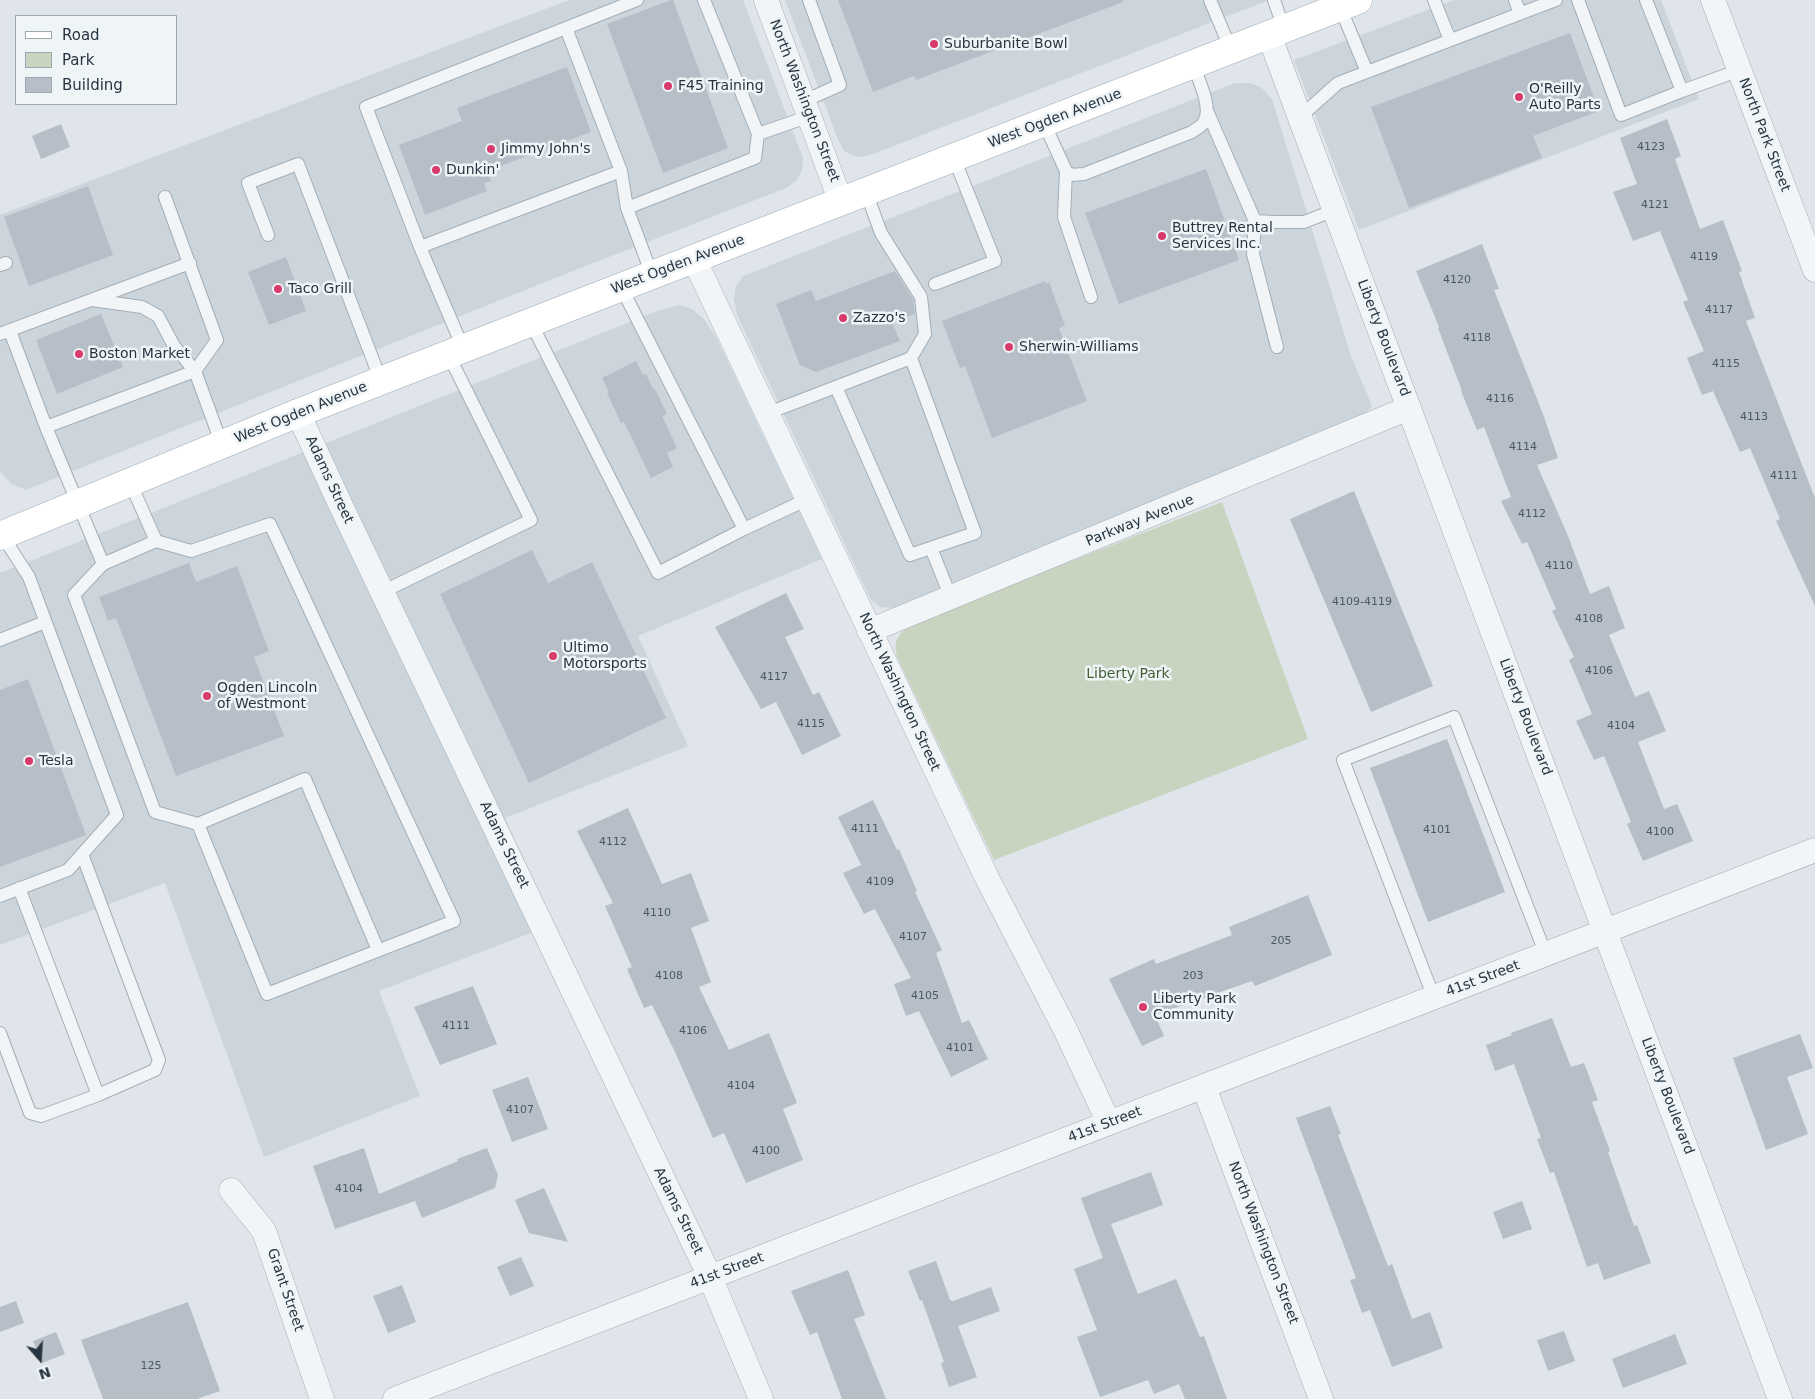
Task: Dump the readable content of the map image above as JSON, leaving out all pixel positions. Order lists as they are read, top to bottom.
{
  "streets": {
    "main road": ["West Ogden Avenue"],
    "street": [
      "North Washington Street",
      "North Park Street",
      "Liberty Boulevard",
      "Adams Street",
      "Parkway Avenue",
      "41st Street",
      "Grant Street"
    ]
  },
  "crossings": [
    ["North Washington Street", "West Ogden Avenue"],
    ["North Washington Street", "Parkway Avenue"],
    ["North Washington Street", "41st Street"],
    ["West Ogden Avenue", "Liberty Boulevard"],
    ["West Ogden Avenue", "Adams Street"],
    ["Liberty Boulevard", "Parkway Avenue"],
    ["Liberty Boulevard", "41st Street"],
    ["Adams Street", "41st Street"]
  ],
  "parks": ["Liberty Park"],
  "places": [
    "Suburbanite Bowl",
    "F45 Training",
    "O'Reilly Auto Parts",
    "Jimmy John's",
    "Dunkin'",
    "Buttrey Rental Services Inc.",
    "Taco Grill",
    "Zazzo's",
    "Sherwin-Williams",
    "Boston Market",
    "Ultimo Motorsports",
    "Ogden Lincoln of Westmont",
    "Tesla",
    "Liberty Park Community"
  ],
  "house_numbers": [
    "4123",
    "4121",
    "4119",
    "4120",
    "4117",
    "4118",
    "4115",
    "4116",
    "4113",
    "4114",
    "4111",
    "4112",
    "4110",
    "4109-4119",
    "4108",
    "4106",
    "4117",
    "4115",
    "4104",
    "4111",
    "4101",
    "4100",
    "4112",
    "4109",
    "4110",
    "4107",
    "205",
    "4108",
    "203",
    "4105",
    "4111",
    "4106",
    "4101",
    "4104",
    "4107",
    "4100",
    "4104",
    "125"
  ],
  "legend": ["Road", "Park", "Building"],
  "north": "bottom"
}
